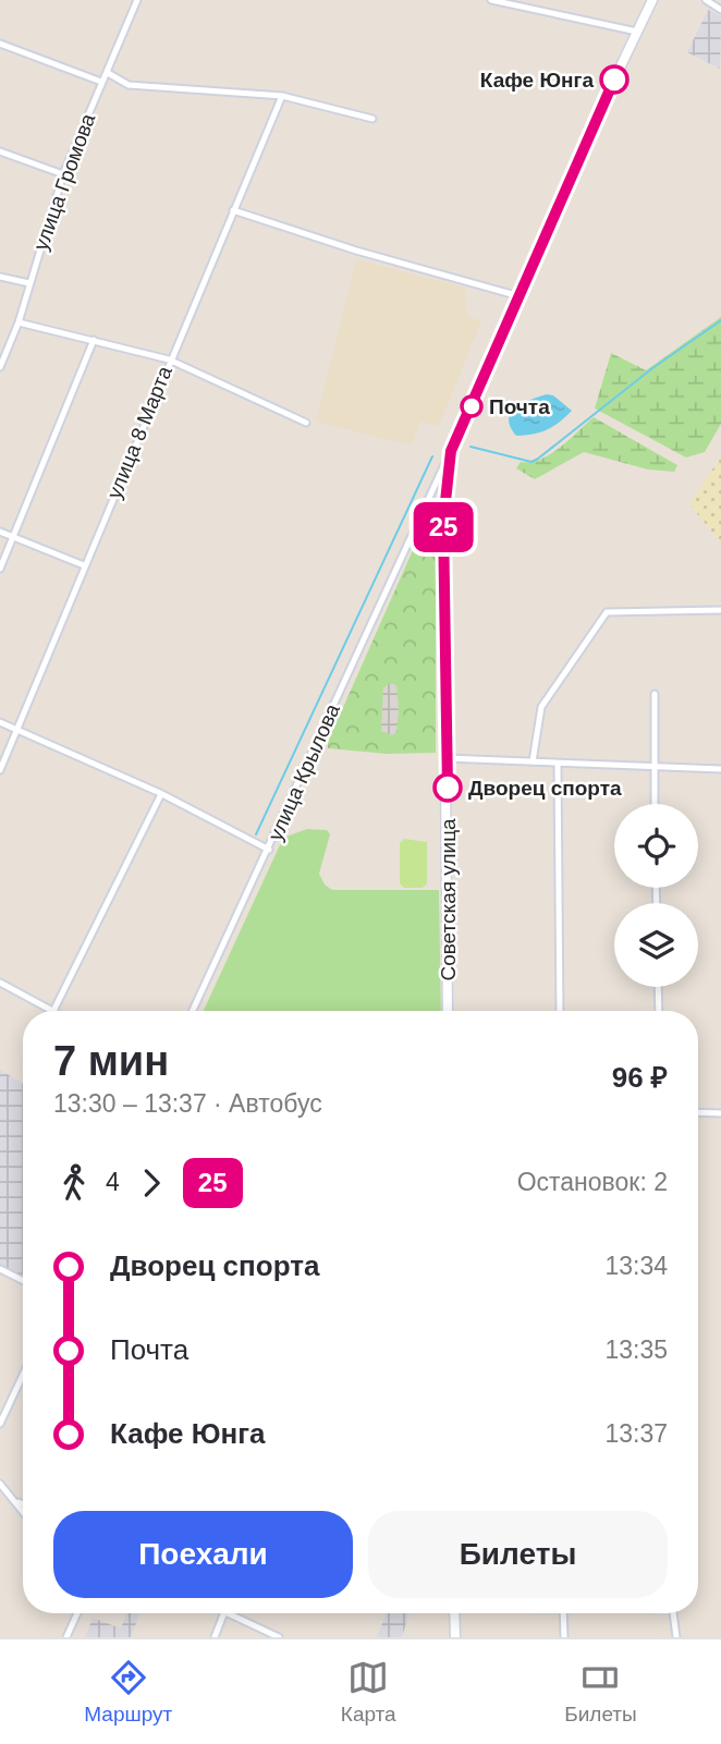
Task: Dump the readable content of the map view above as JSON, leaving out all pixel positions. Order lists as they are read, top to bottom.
{
  "streets": {
    "main road": ["Советская улица"],
    "street": ["улица Громова", "улица 8 Марта", "улица Крылова"]
  },
  "crossings": [
    ["улица Крылова", "Советская улица"]
  ],
  "places": ["Кафе Юнга", "Почта", "Дворец спорта"],
  "lines": ["bus line 25"],
  "page": {
    "on_map": "25",
    "heading": ["7 мин", "13:30 – 13:37 · Автобус", "96 ₽"],
    "legs": ["4", "25", "Остановок: 2"],
    "list": [
      {
        "name": "Дворец спорта",
        "value": "13:34"
      },
      {
        "name": "Почта",
        "value": "13:35"
      },
      {
        "name": "Кафе Юнга",
        "value": "13:37"
      }
    ],
    "buttons": ["Поехали", "Билеты"],
    "tabs": ["Маршрут", "Карта", "Билеты"]
  }
}
